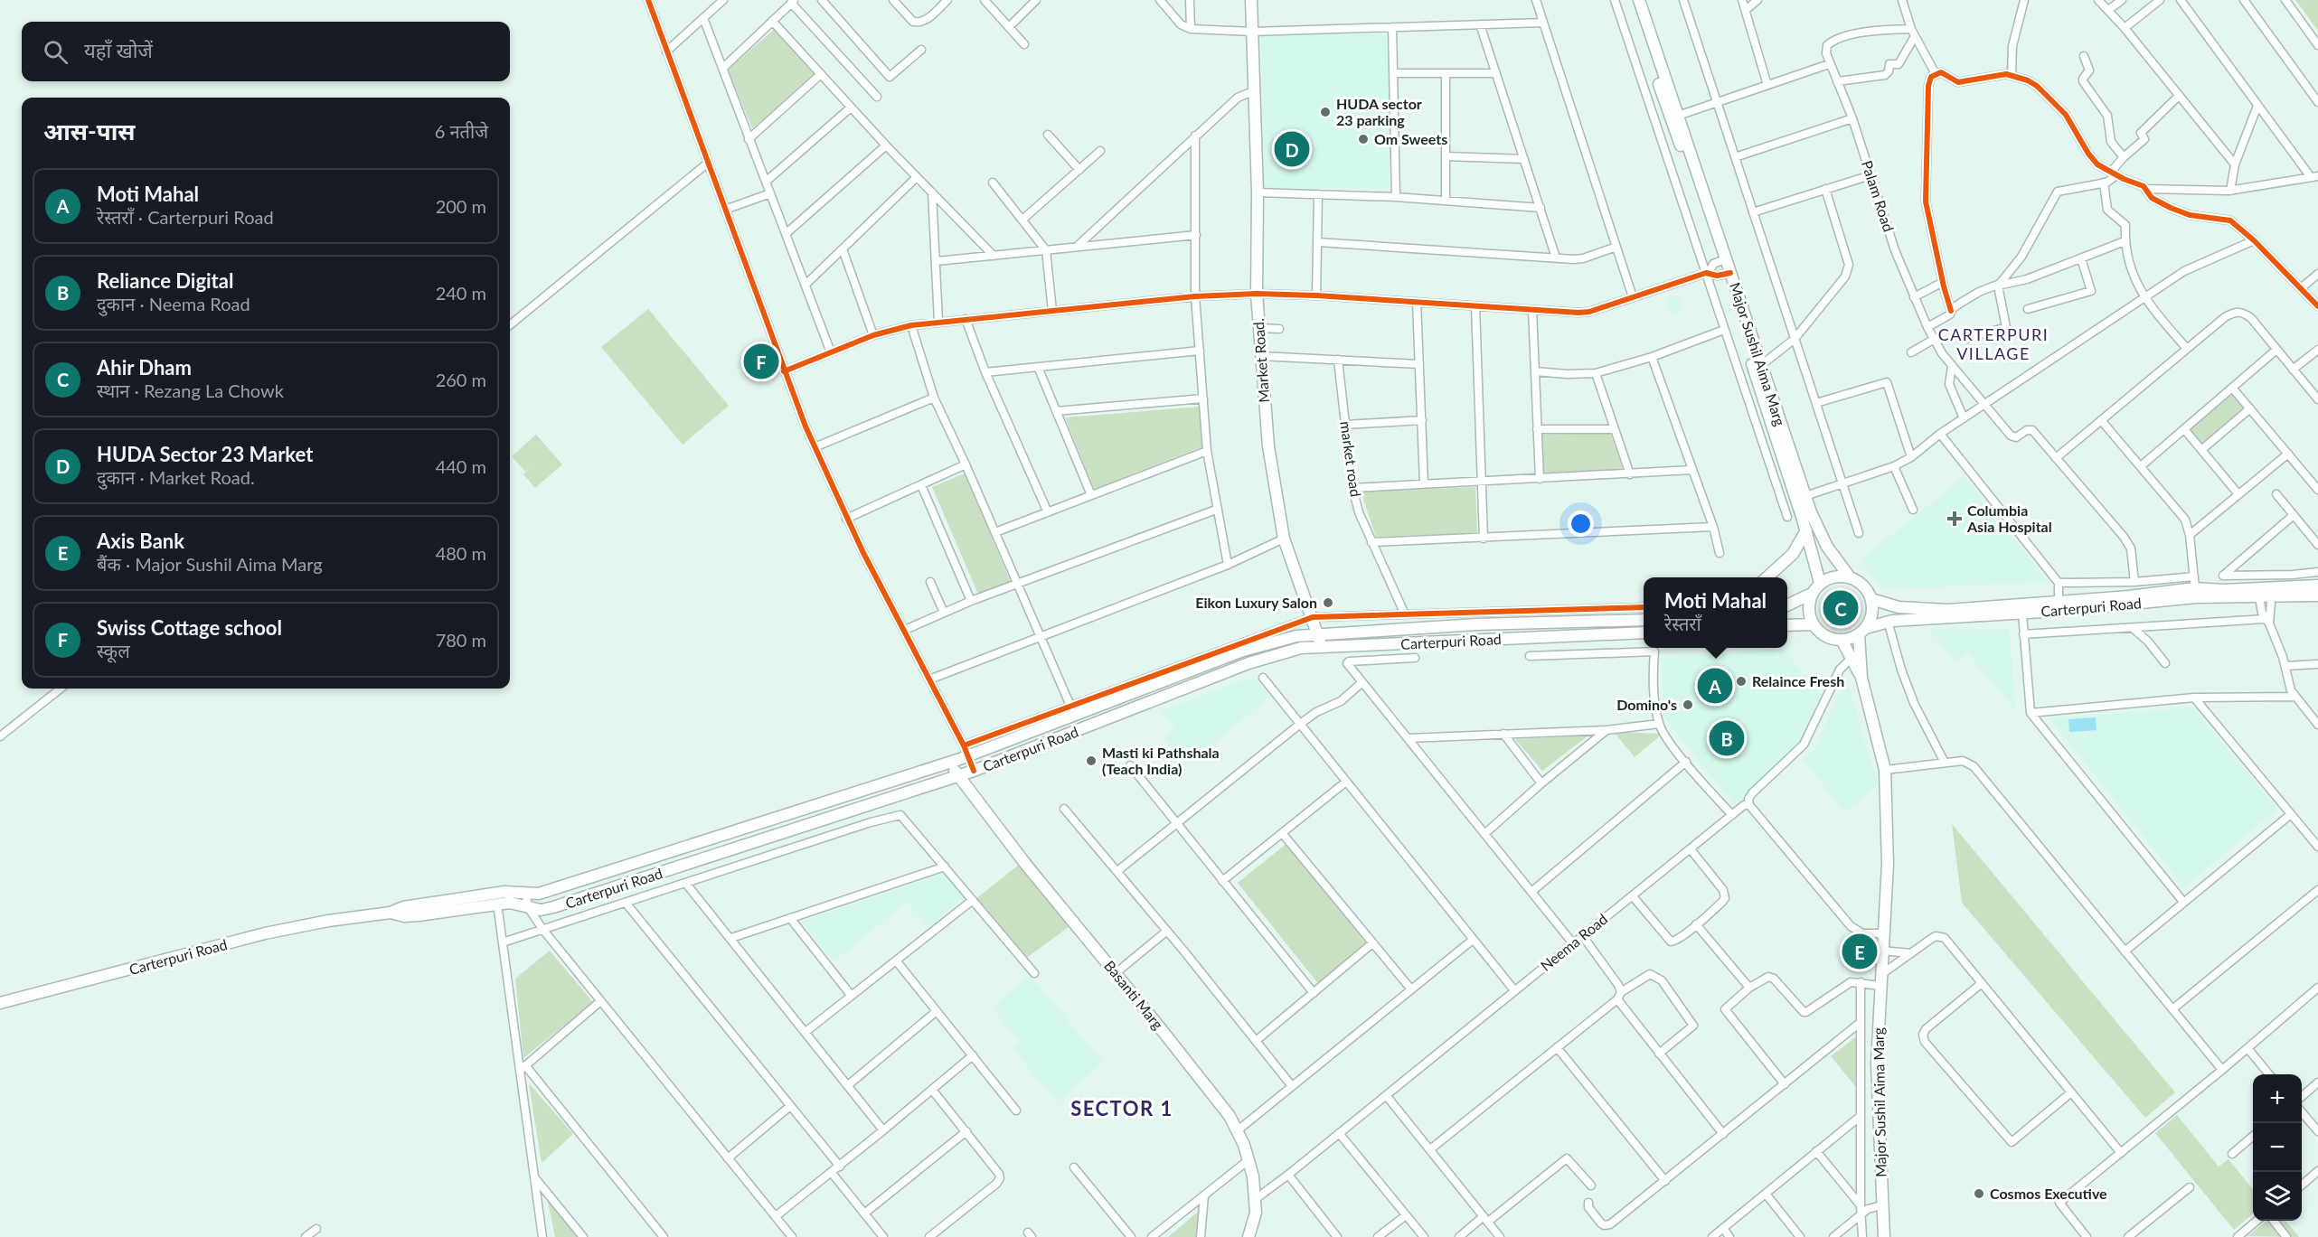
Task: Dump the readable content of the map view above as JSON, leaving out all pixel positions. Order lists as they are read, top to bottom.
{
  "streets": {
    "main road": [
      "Major Sushil Aima Marg",
      "Market Road.",
      "Carterpuri Road",
      "Basanti Marg"
    ],
    "street": ["Palam Road", "market road", "Neema Road"]
  },
  "crossings": [
    ["Major Sushil Aima Marg", "Carterpuri Road"],
    ["Major Sushil Aima Marg", "Neema Road"],
    ["Market Road.", "Carterpuri Road"],
    ["Carterpuri Road", "Basanti Marg"],
    ["Neema Road", "Basanti Marg"]
  ],
  "districts": ["CARTERPURI VILLAGE", "SECTOR 1"],
  "places": {
    "other": [
      "HUDA sector 23 parking",
      "Om Sweets",
      "Eikon Luxury Salon",
      "Relaince Fresh",
      "Domino's",
      "Masti ki Pathshala (Teach India)",
      "Cosmos Executive"
    ],
    "health": ["Columbia Asia Hospital"]
  },
  "page": {
    "search": "यहाँ खोजें",
    "heading": ["आस-पास", "6 नतीजे"],
    "pins": [
      "D",
      "F",
      "C",
      "A",
      "B",
      "E"
    ],
    "list": [
      {
        "mark": "A",
        "name": "Moti Mahal",
        "note": "रेस्तराँ · Carterpuri Road",
        "value": "200 m"
      },
      {
        "mark": "B",
        "name": "Reliance Digital",
        "note": "दुकान · Neema Road",
        "value": "240 m"
      },
      {
        "mark": "C",
        "name": "Ahir Dham",
        "note": "स्थान · Rezang La Chowk",
        "value": "260 m"
      },
      {
        "mark": "D",
        "name": "HUDA Sector 23 Market",
        "note": "दुकान · Market Road.",
        "value": "440 m"
      },
      {
        "mark": "E",
        "name": "Axis Bank",
        "note": "बैंक · Major Sushil Aima Marg",
        "value": "480 m"
      },
      {
        "mark": "F",
        "name": "Swiss Cottage school",
        "note": "स्कूल",
        "value": "780 m"
      }
    ],
    "popup": ["Moti Mahal", "रेस्तराँ"],
    "map_buttons": ["+", "−"]
  }
}
